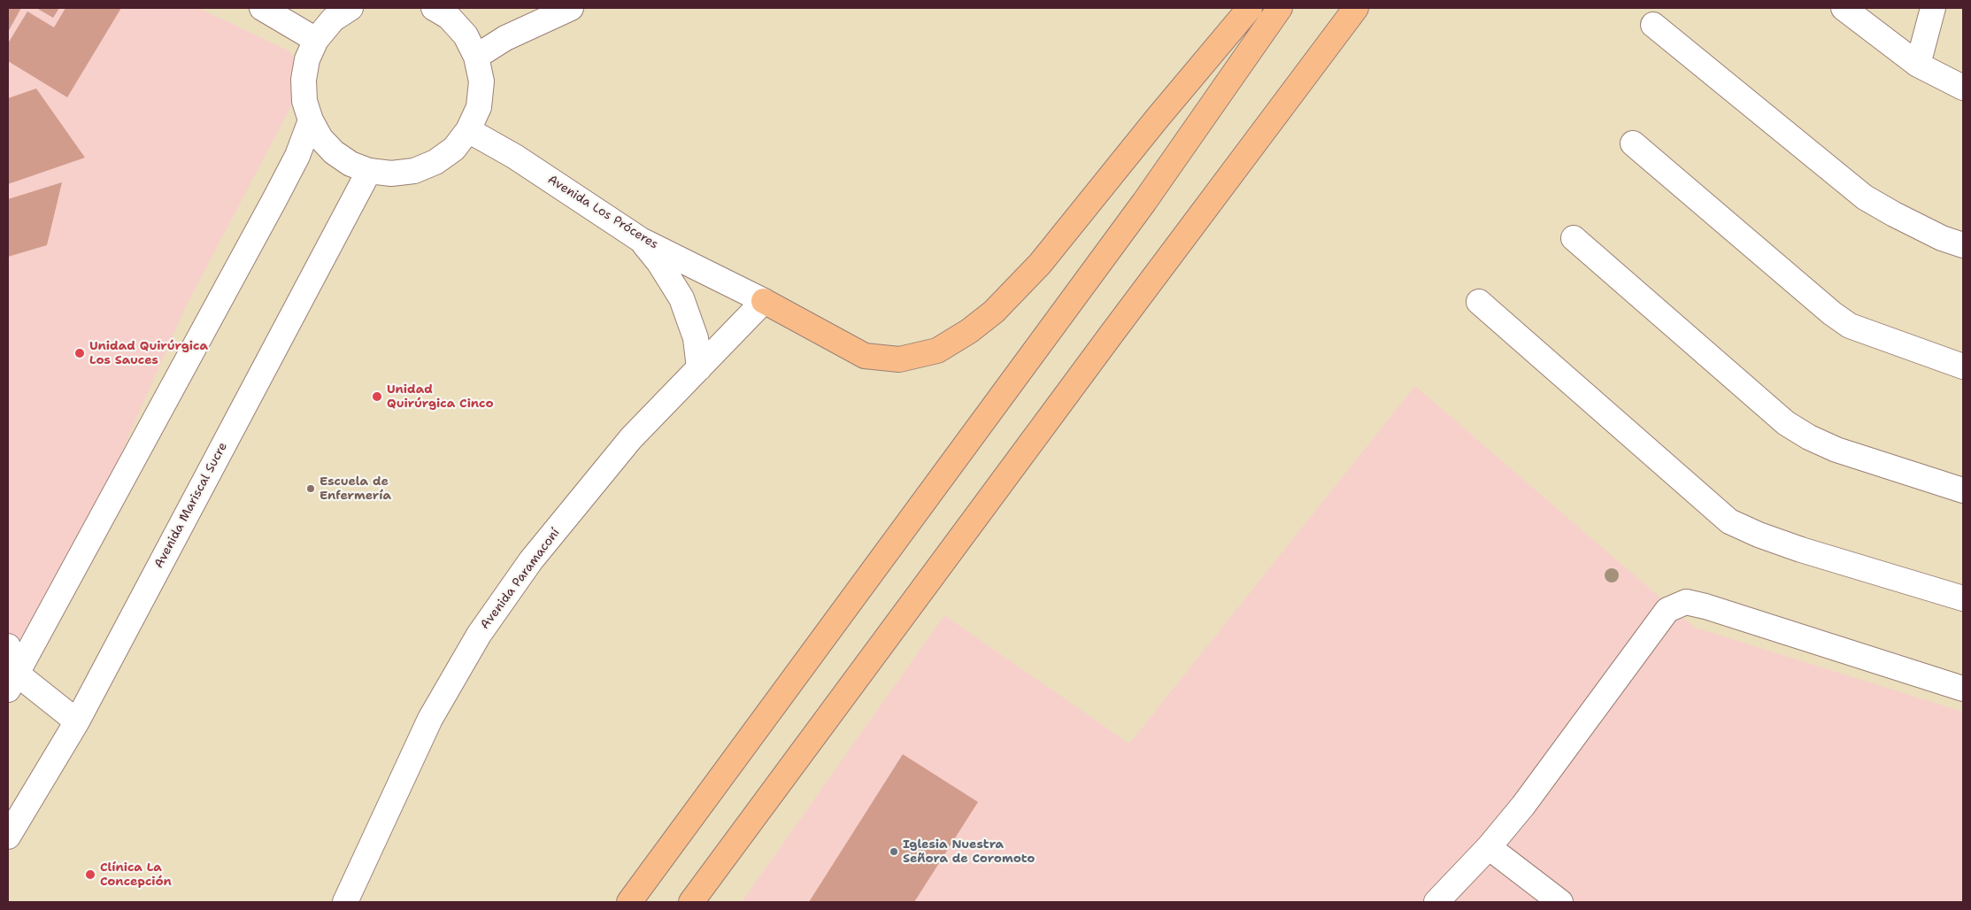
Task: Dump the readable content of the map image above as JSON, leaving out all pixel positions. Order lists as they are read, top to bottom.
{
  "streets": {
    "street": ["Avenida Los Próceres", "Avenida Mariscal Sucre", "Avenida Paramaconí"]
  },
  "crossings": [
    ["Avenida Los Próceres", "Avenida Paramaconí"]
  ],
  "places": [
    "Unidad Quirúrgica Los Sauces",
    "Unidad Quirúrgica Cinco",
    "Escuela de Enfermería",
    "Iglesia Nuestra Señora de Coromoto",
    "Clínica La Concepción"
  ]
}
